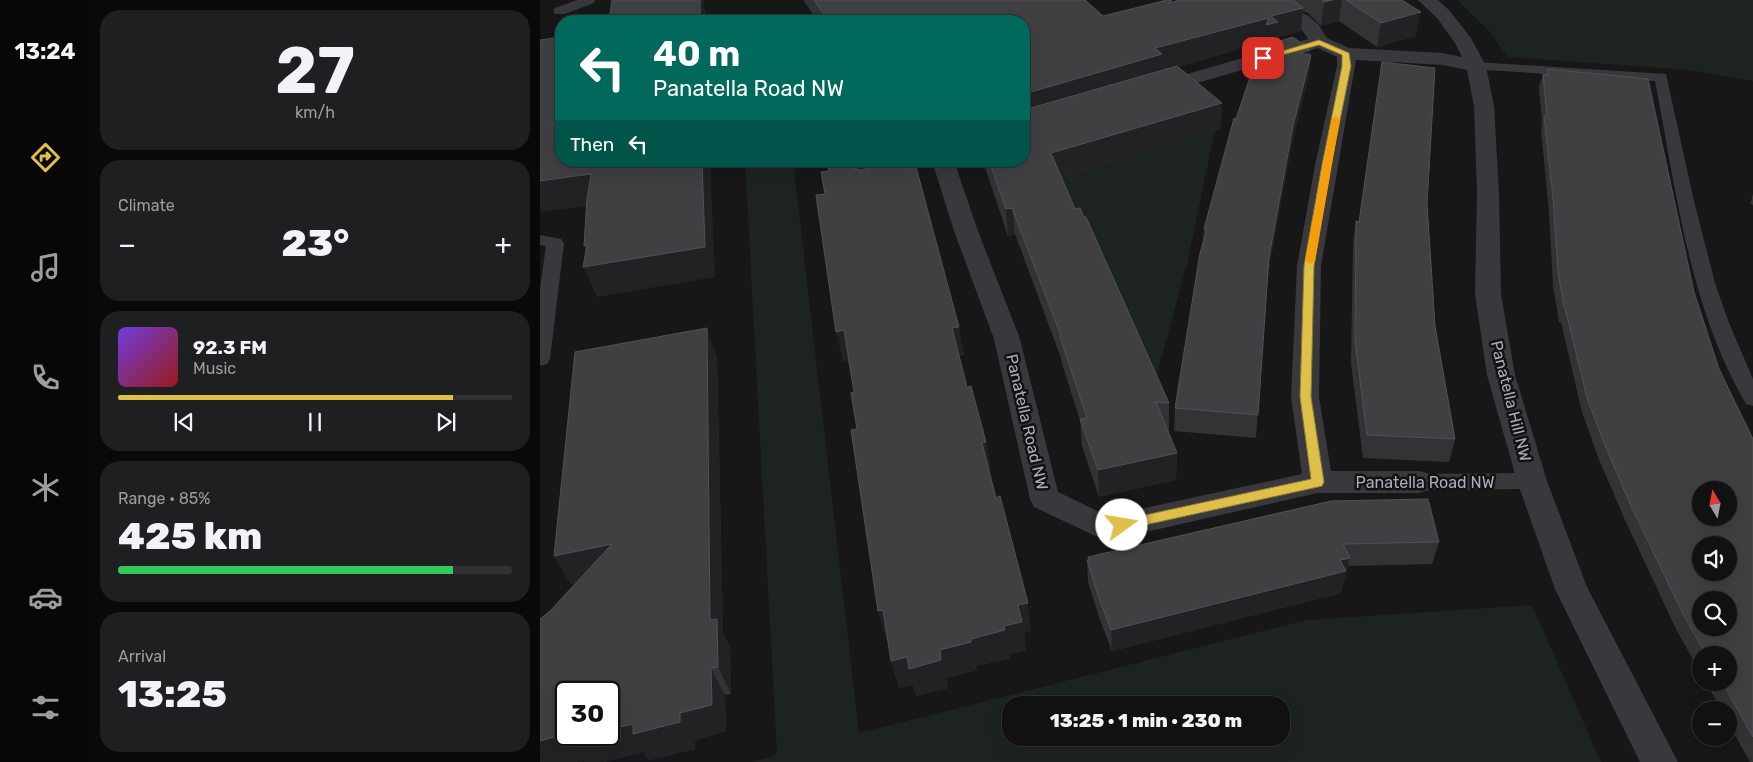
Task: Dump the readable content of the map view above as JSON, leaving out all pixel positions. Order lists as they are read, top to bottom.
{
  "streets": {
    "street": ["Panatella Hill NW", "Panatella Road NW"]
  },
  "crossings": [
    ["Panatella Hill NW", "Panatella Road NW"]
  ],
  "north": "top",
  "page": {
    "tabs": "13:24",
    "tile": [
      ["27", "km/h"],
      "Climate",
      ["Range · 85%", "425 km"],
      ["Arrival", "13:25"]
    ],
    "turn": ["40 m", "Panatella Road NW"],
    "then": "Then",
    "heat": ["−", "23°", "+"],
    "song": ["92.3 FM", "Music"],
    "map_buttons": ["+", "−"],
    "limit": "30",
    "trip": "13:25 · 1 min · 230 m"
  }
}
